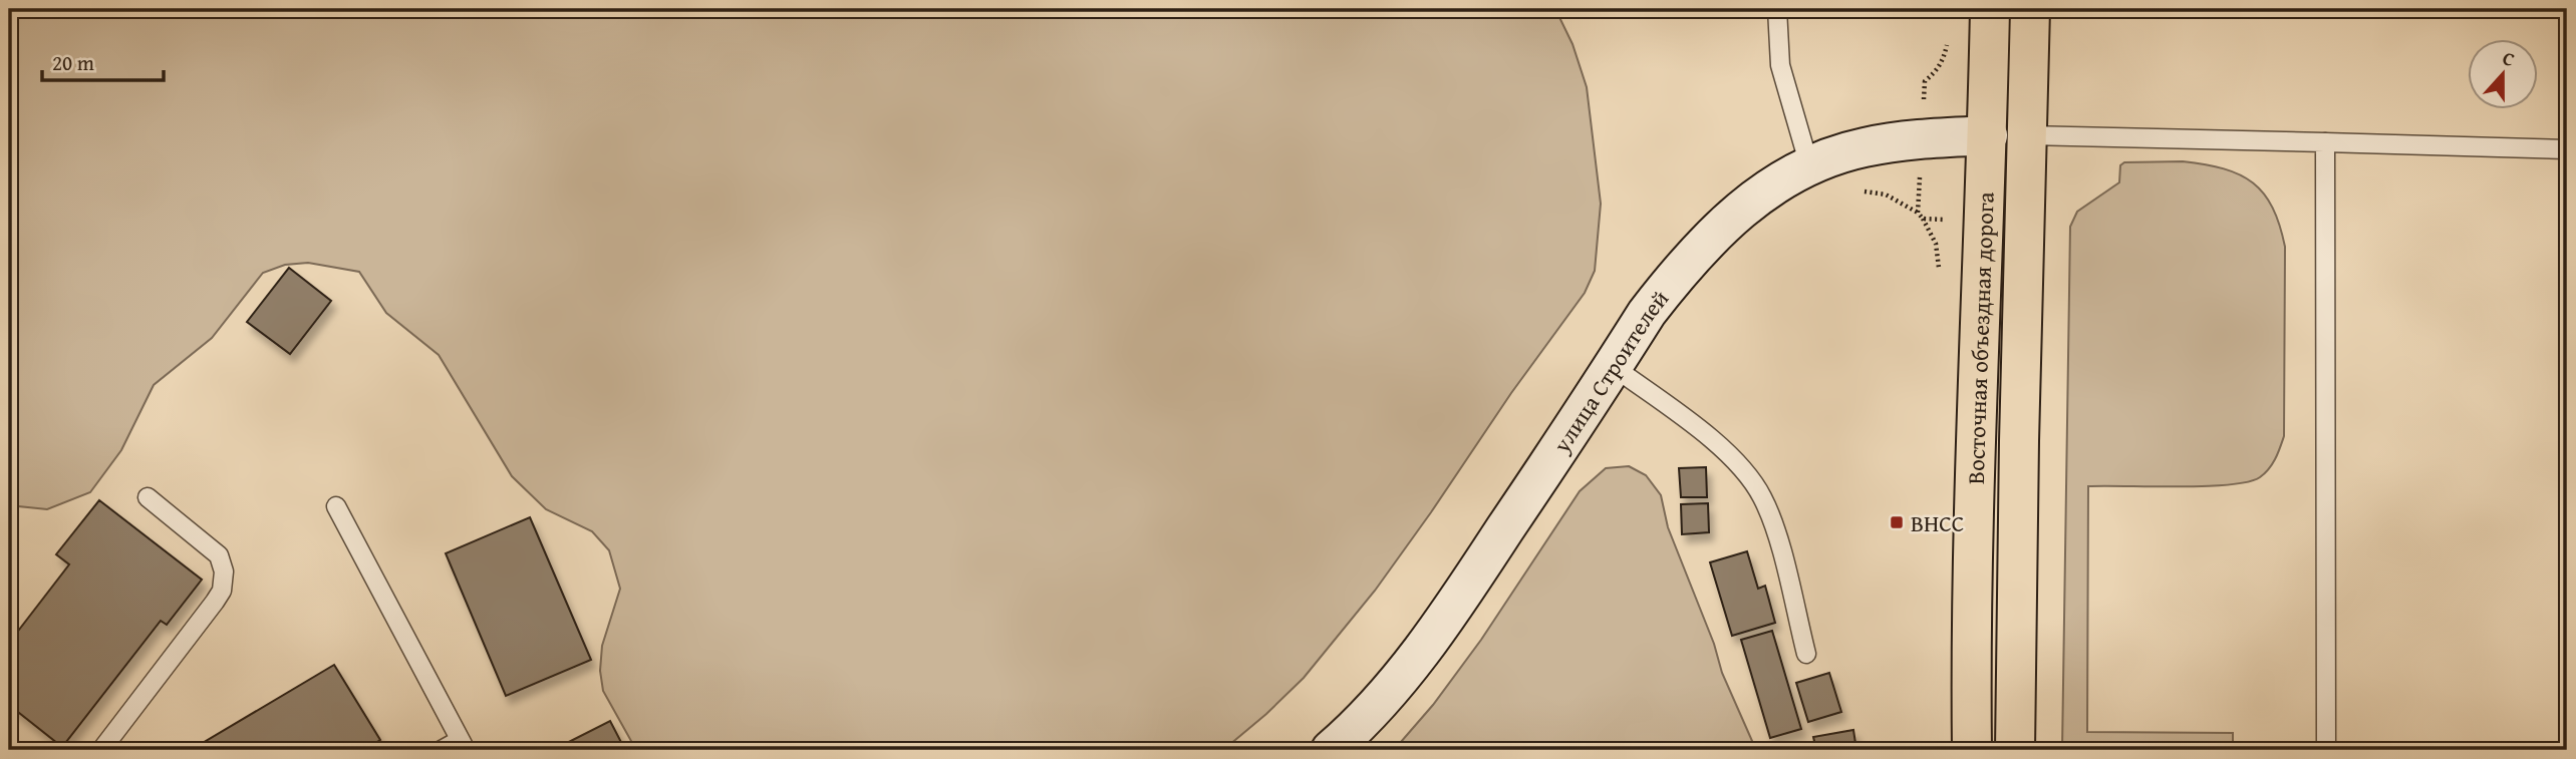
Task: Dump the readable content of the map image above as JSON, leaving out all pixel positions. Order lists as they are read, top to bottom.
{
  "streets": {
    "main road": ["Восточная объездная дорога", "улица Строителей"]
  },
  "crossings": [
    ["Восточная объездная дорога", "улица Строителей"]
  ],
  "places": {
    "transit": ["ВНСС"]
  },
  "scale_bar": "20 m",
  "north": "top"
}
